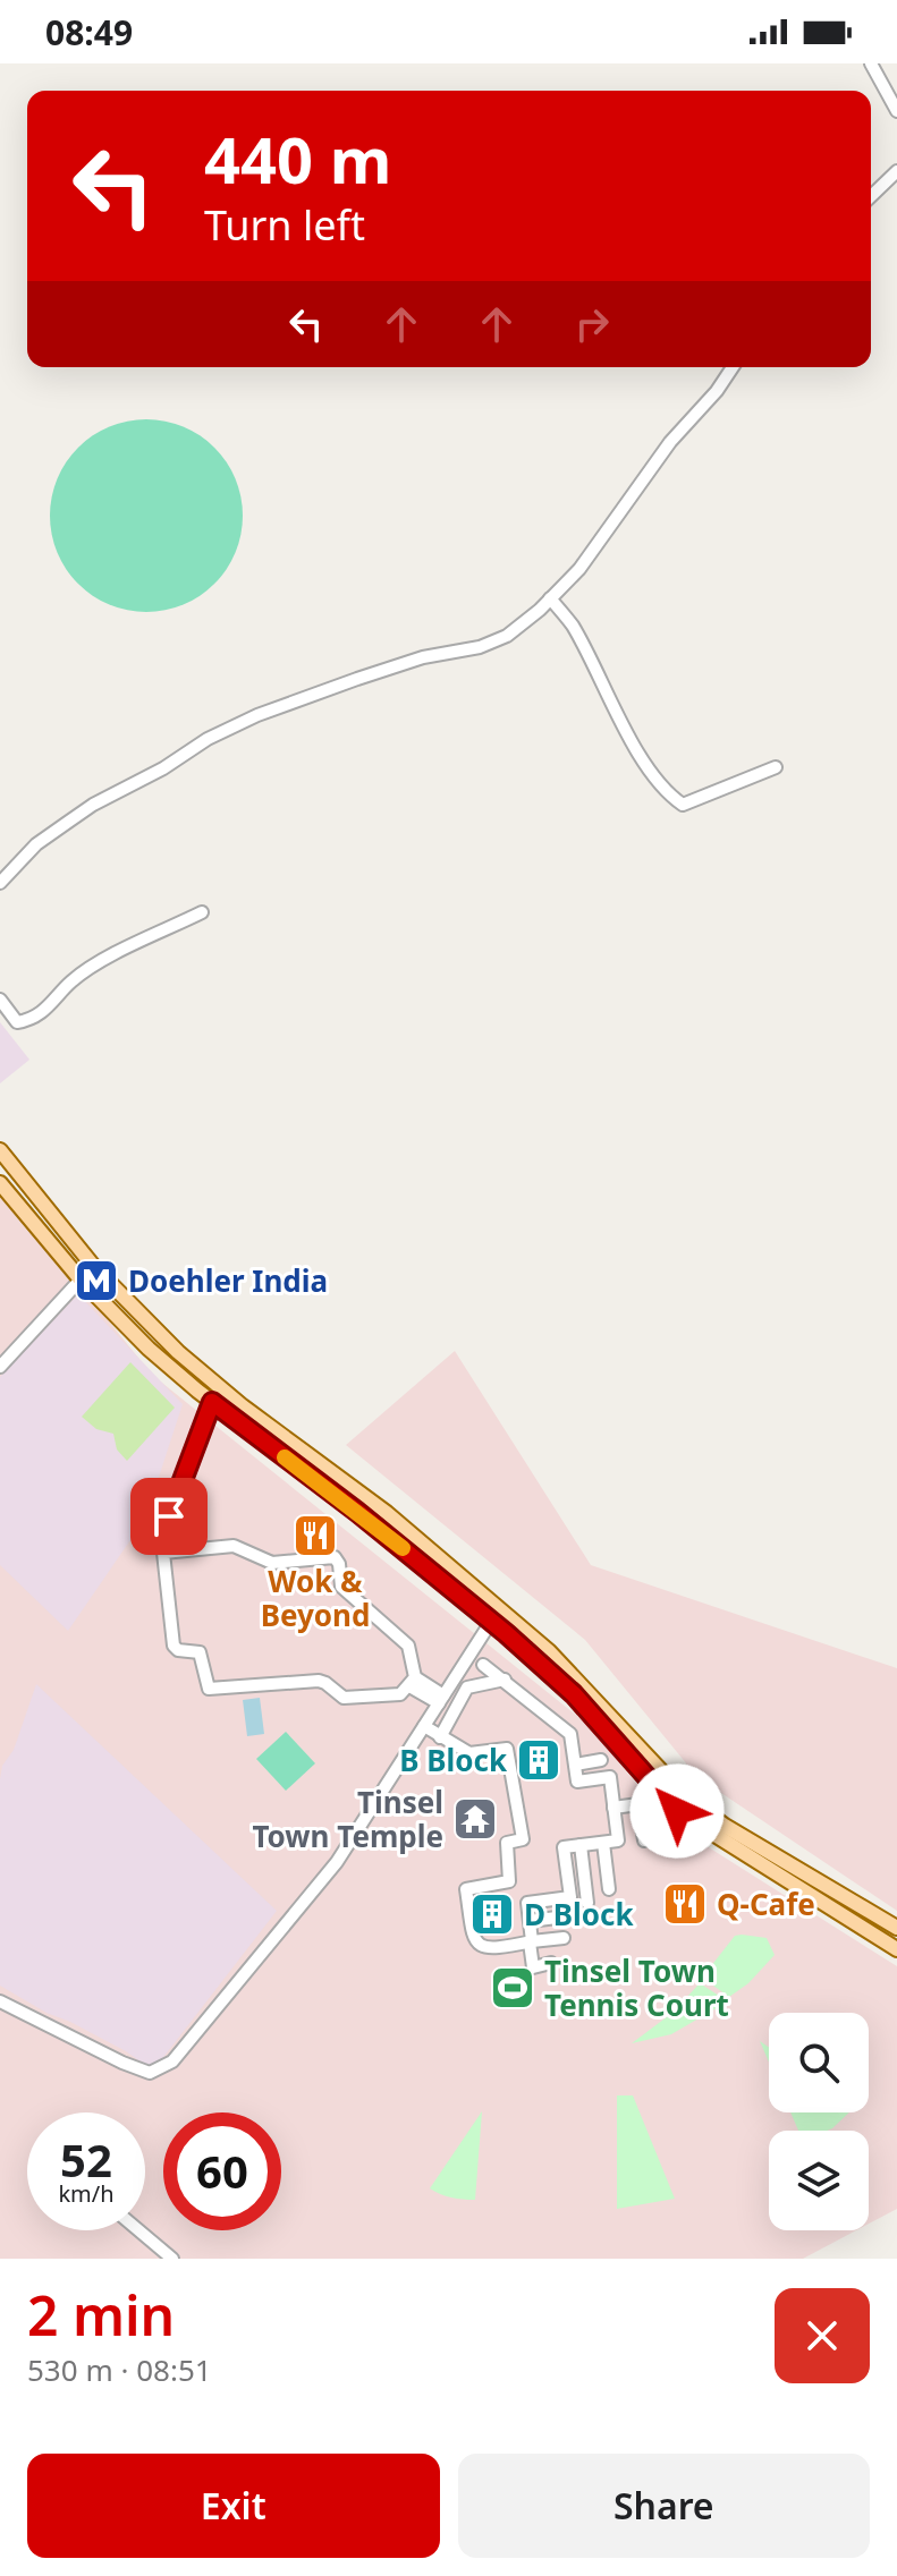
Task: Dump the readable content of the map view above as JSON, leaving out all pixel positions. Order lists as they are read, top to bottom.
{
  "places": {
    "metro station": ["Doehler India"],
    "restaurant": ["Wok & Beyond", "Q-Cafe"],
    "building": ["B Block", "D Block"],
    "temple": ["Tinsel Town Temple"],
    "sports": ["Tinsel Town Tennis Court"]
  },
  "page": {
    "status": "08:49",
    "turn": ["440 m", "Turn left"],
    "speed": "52 km/h",
    "limit": "60",
    "heading": ["2 min", "530 m · 08:51"],
    "buttons": ["Exit", "Share"]
  }
}
